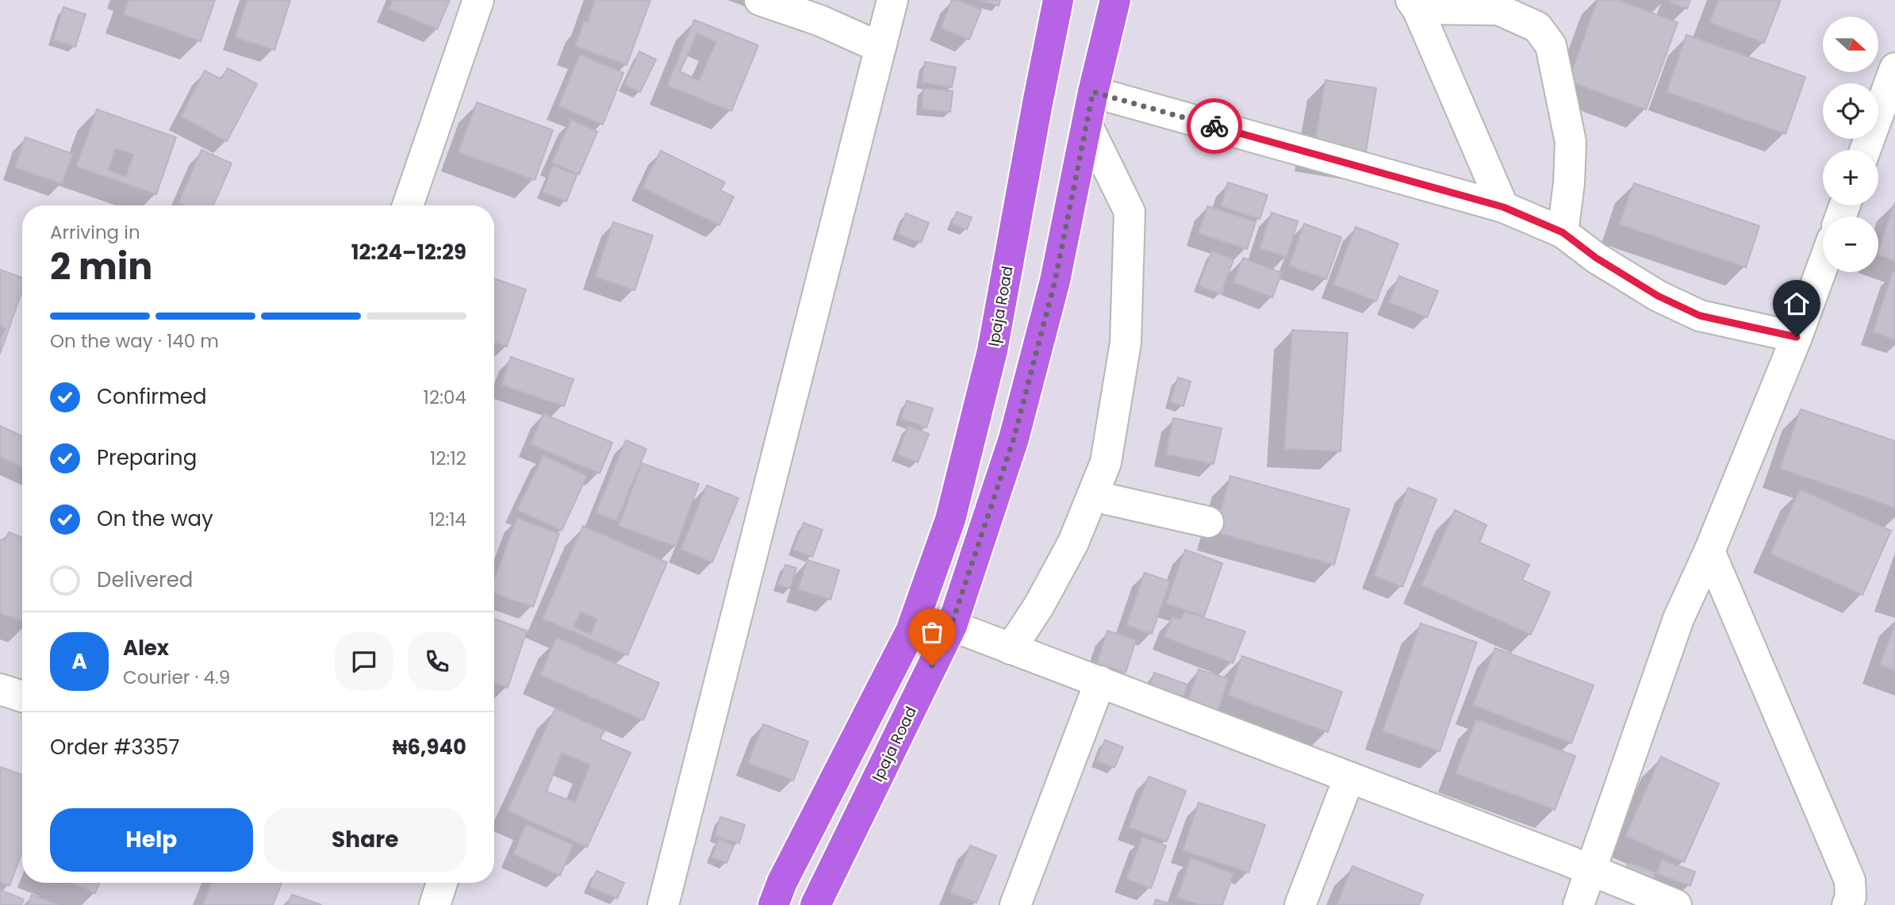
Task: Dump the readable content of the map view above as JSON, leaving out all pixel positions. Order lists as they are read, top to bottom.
{
  "streets": {
    "main road": ["Ipaja Road"]
  },
  "north": "right",
  "page": {
    "map_buttons": ["+", "−"],
    "heading": ["2 min", "Arriving in", "12:24–12:29"],
    "panel": [
      "Alex",
      "Courier · 4.9",
      "Order #3357",
      "₦6,940"
    ],
    "bar": "On the way · 140 m",
    "list": [
      ["Confirmed", "12:04"],
      ["Preparing", "12:12"],
      ["On the way", "12:14"],
      "Delivered"
    ],
    "round": "A",
    "buttons": ["Help", "Share"]
  }
}
